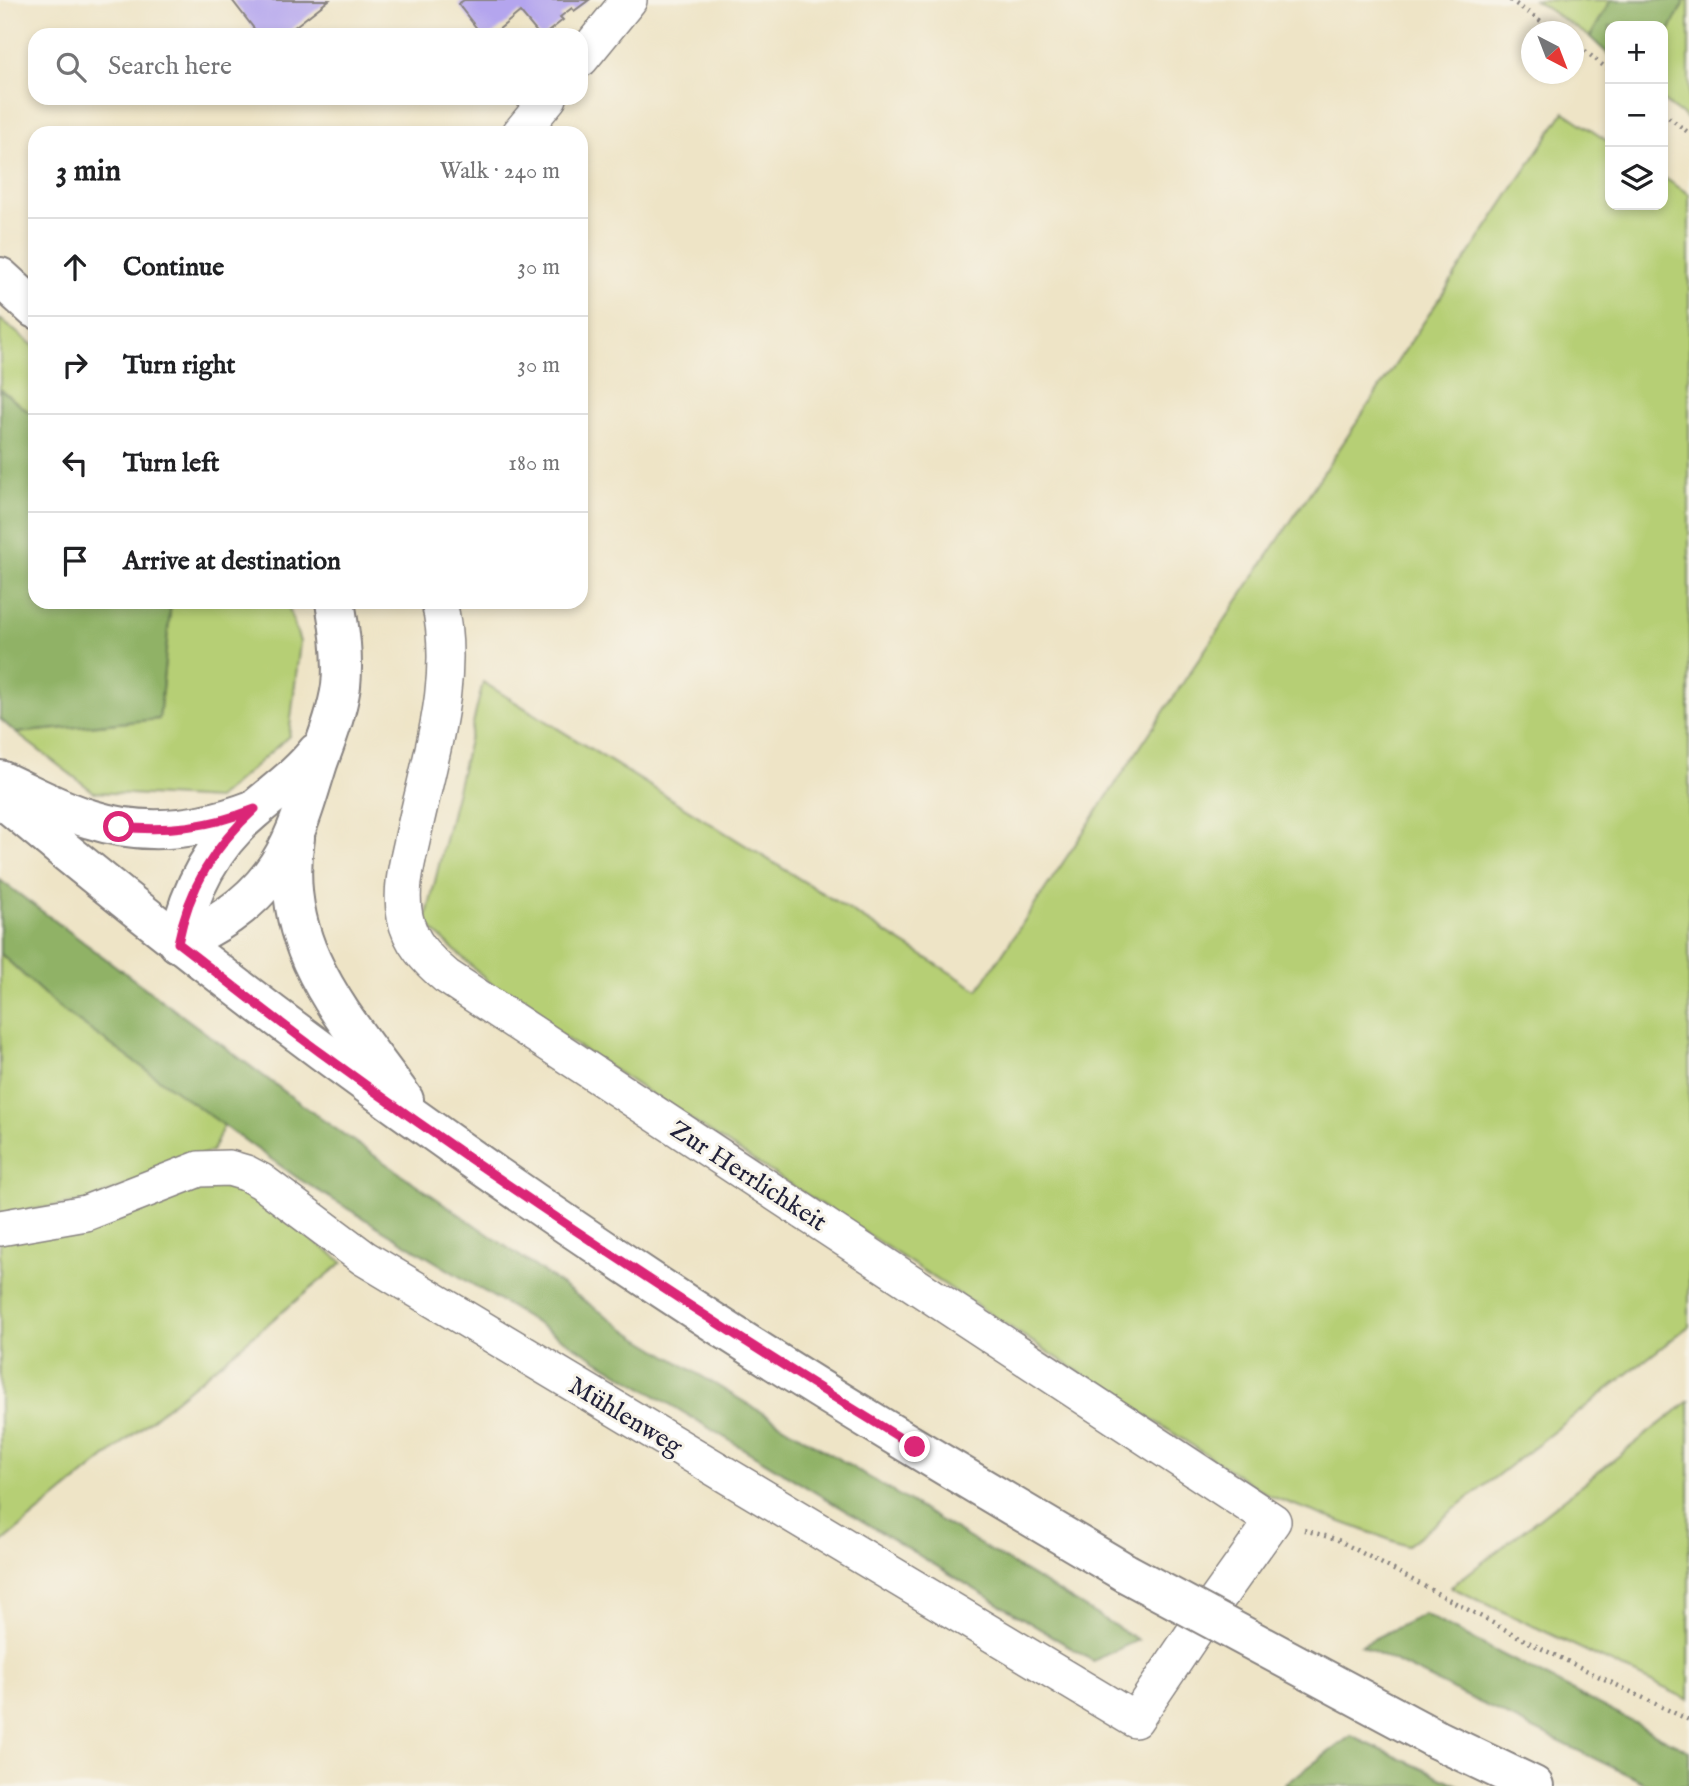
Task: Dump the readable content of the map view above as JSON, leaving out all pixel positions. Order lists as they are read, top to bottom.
{
  "streets": {
    "street": ["Zur Herrlichkeit", "Mühlenweg"]
  },
  "crossings": [
    ["Zur Herrlichkeit", "Mühlenweg"]
  ],
  "north": "bottom right",
  "page": {
    "map_buttons": ["+", "−"],
    "search": "Search here",
    "heading": ["3 min", "Walk · 240 m"],
    "list": [
      ["Continue", "30 m"],
      ["Turn right", "30 m"],
      ["Turn left", "180 m"],
      "Arrive at destination"
    ]
  }
}
